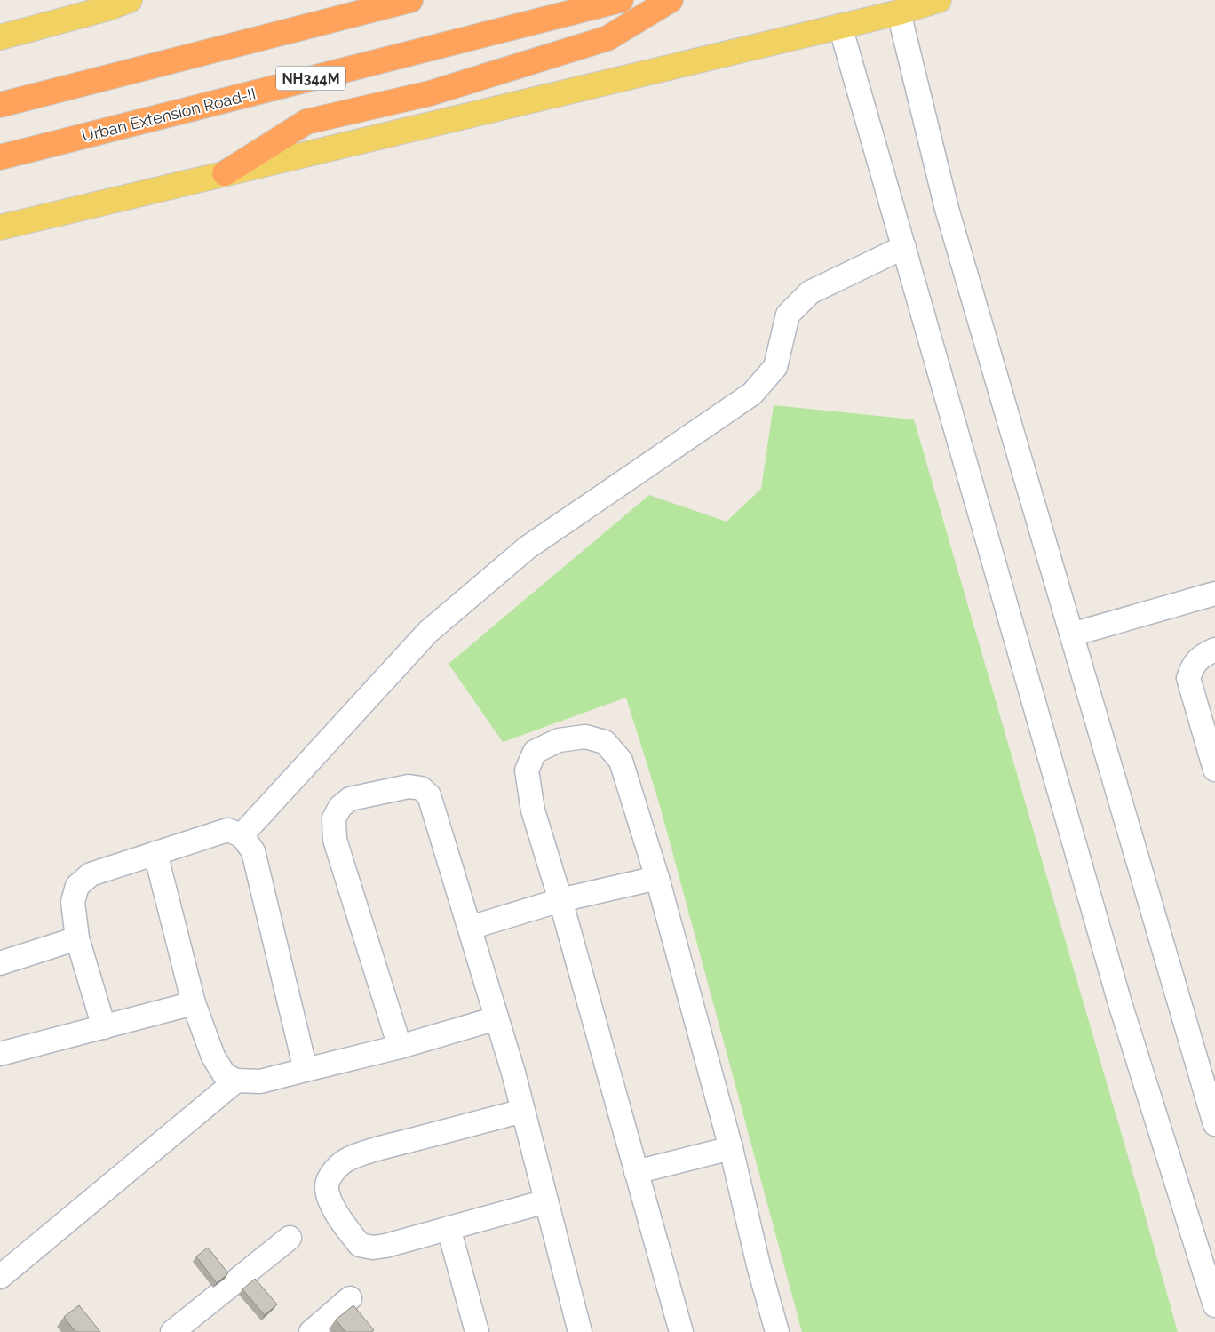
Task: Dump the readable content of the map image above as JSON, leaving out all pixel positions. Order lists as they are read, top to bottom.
{
  "streets": {
    "highway": ["NH344M", "Urban Extension Road-II"]
  }
}
